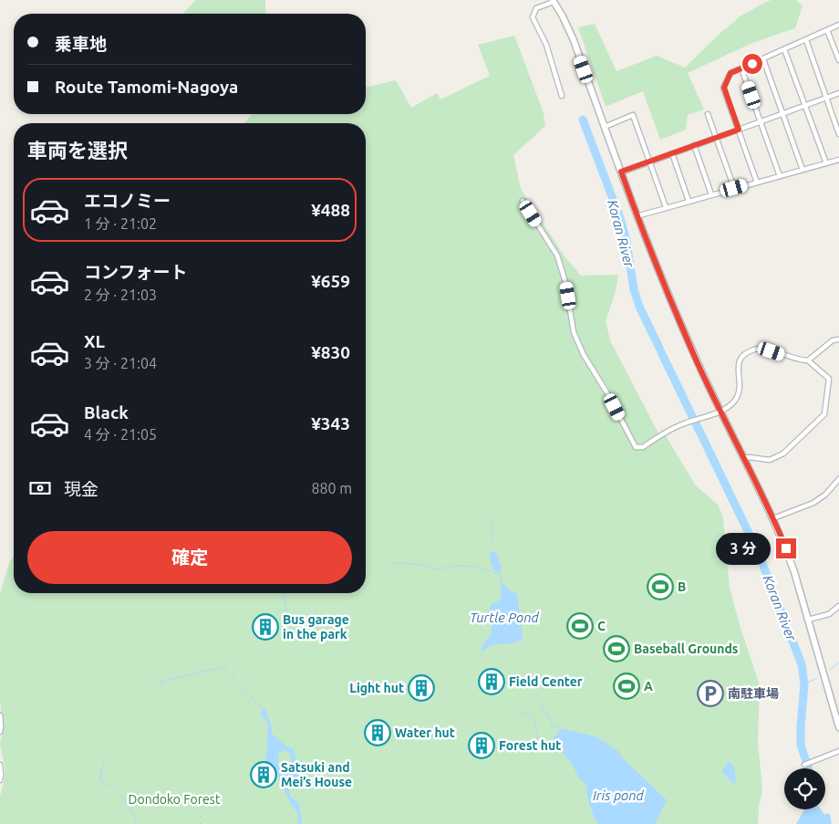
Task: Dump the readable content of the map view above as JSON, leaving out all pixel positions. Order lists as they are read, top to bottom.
{
  "water": ["Koran River", "Turtle Pond", "Iris pond"],
  "parks": ["Dondoko Forest"],
  "places": {
    "sports": [
      "B",
      "C",
      "Baseball Grounds",
      "A"
    ],
    "building": [
      "Bus garage in the park",
      "Field Center",
      "Light hut",
      "Water hut",
      "Forest hut",
      "Satsuki and Mei’s House"
    ],
    "parking": ["南駐車場"]
  },
  "page": {
    "banner": ["乗車地", "Route Tamomi-Nagoya"],
    "heading": "車両を選択",
    "list": [
      {
        "name": "エコノミー",
        "note": "1 分 · 21:02",
        "value": "¥488"
      },
      {
        "name": "コンフォート",
        "note": "2 分 · 21:03",
        "value": "¥659"
      },
      {
        "name": "XL",
        "note": "3 分 · 21:04",
        "value": "¥830"
      },
      {
        "name": "Black",
        "note": "4 分 · 21:05",
        "value": "¥343"
      }
    ],
    "pay": ["現金", "880 m"],
    "buttons": "確定",
    "bubble": "3 分"
  }
}
